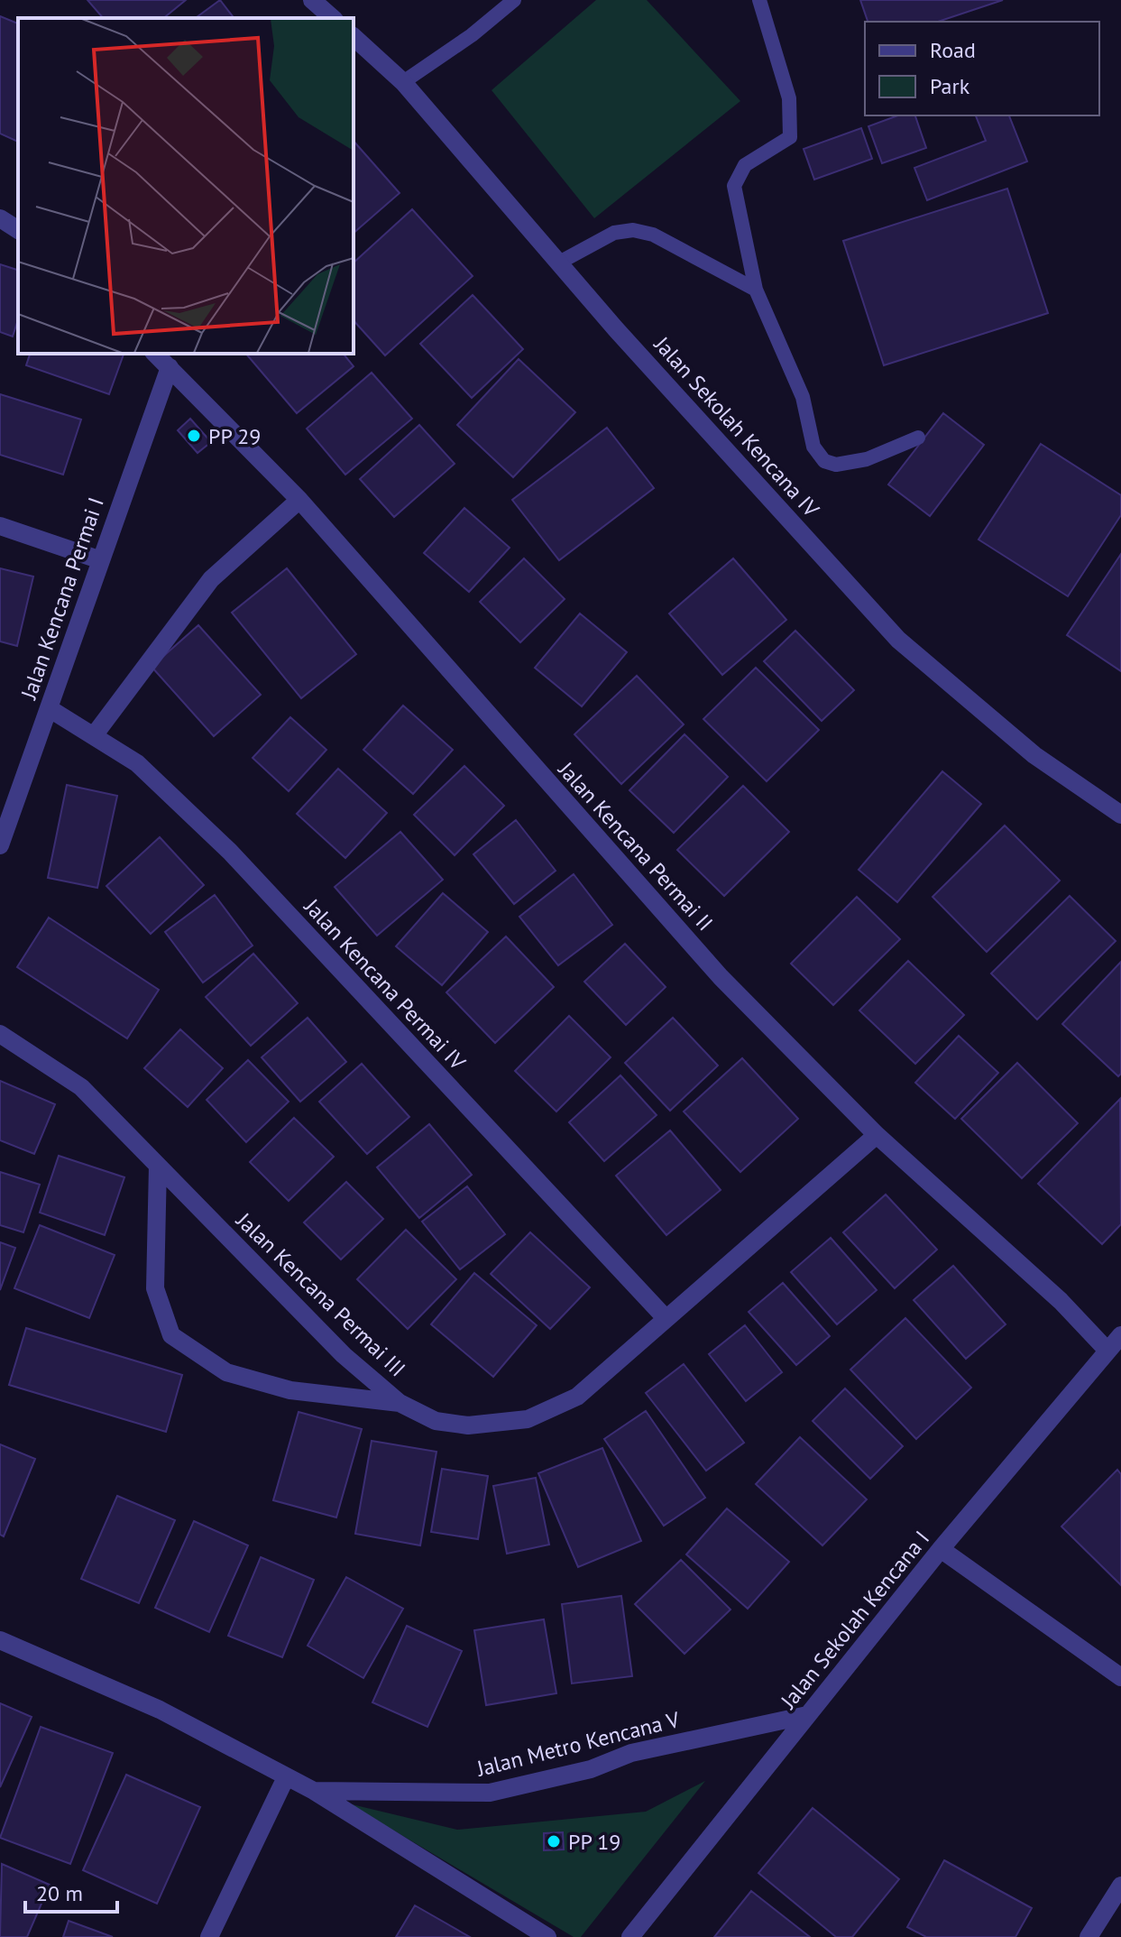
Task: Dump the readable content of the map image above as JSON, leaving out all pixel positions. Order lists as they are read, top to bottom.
{
  "streets": {
    "street": [
      "Jalan Sekolah Kencana IV",
      "Jalan Kencana Permai I",
      "Jalan Kencana Permai II",
      "Jalan Kencana Permai IV",
      "Jalan Kencana Permai III",
      "Jalan Sekolah Kencana I",
      "Jalan Metro Kencana V"
    ]
  },
  "crossings": [
    ["Jalan Kencana Permai I", "Jalan Kencana Permai II"],
    ["Jalan Kencana Permai I", "Jalan Kencana Permai IV"],
    ["Jalan Kencana Permai II", "Jalan Kencana Permai III"],
    ["Jalan Kencana Permai II", "Jalan Sekolah Kencana I"],
    ["Jalan Kencana Permai IV", "Jalan Kencana Permai III"],
    ["Jalan Sekolah Kencana I", "Jalan Metro Kencana V"]
  ],
  "places": ["PP 29", "PP 19"],
  "legend": ["Road", "Park"],
  "scale_bar": "20 m"
}
